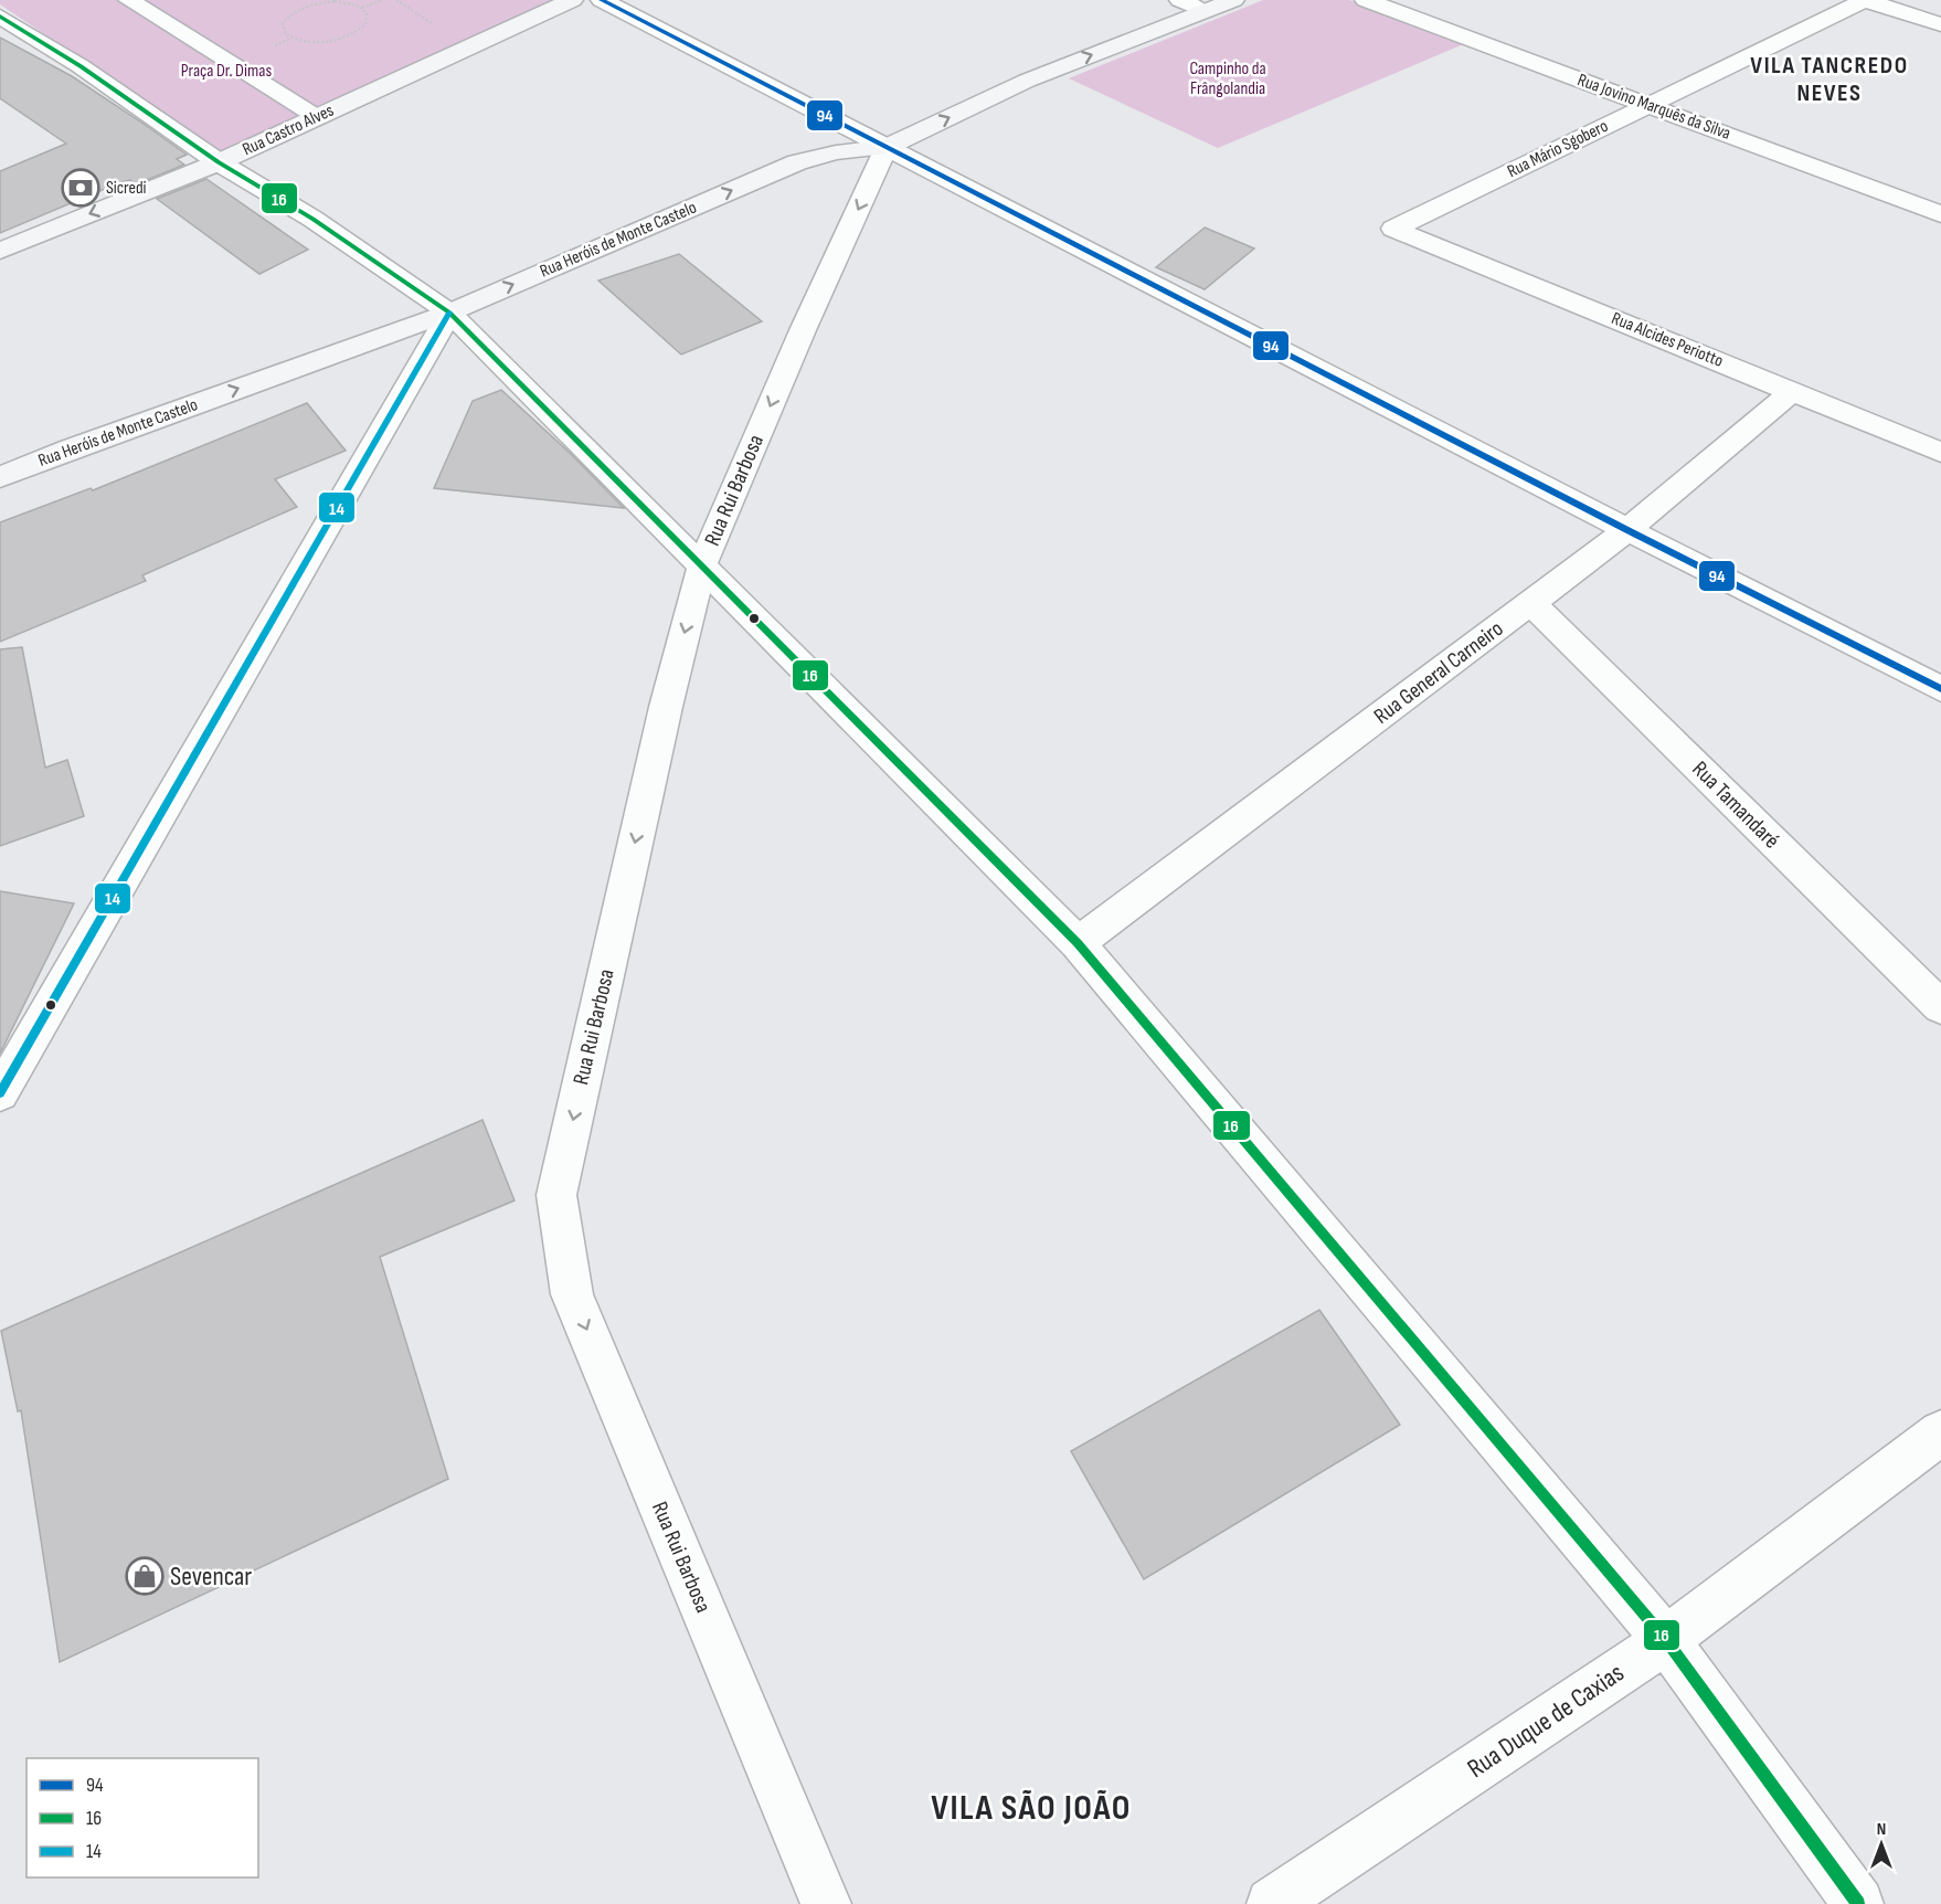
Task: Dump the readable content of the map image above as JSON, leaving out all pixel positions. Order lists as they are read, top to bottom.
{
  "streets": {
    "main road": ["Rua Castro Alves", "Rua Heróis de Monte Castelo"],
    "street": [
      "Rua Jovino Marquês da Silva",
      "Rua Mário Sgobero",
      "Rua Alcides Periotto",
      "Rua Rui Barbosa",
      "Rua General Carneiro",
      "Rua Tamandaré",
      "Rua Duque de Caxias"
    ]
  },
  "crossings": [
    ["Rua Jovino Marquês da Silva", "Rua Mário Sgobero"],
    ["Rua Mário Sgobero", "Rua Alcides Periotto"],
    ["Rua Heróis de Monte Castelo", "Rua Rui Barbosa"],
    ["Rua Alcides Periotto", "Rua General Carneiro"],
    ["Rua General Carneiro", "Rua Tamandaré"]
  ],
  "one_way": ["Rua Castro Alves", "Rua Heróis de Monte Castelo", "Rua Rui Barbosa"],
  "districts": ["VILA TANCREDO NEVES", "VILA SÃO JOÃO"],
  "parks": ["Campinho da Frângolandia", "Praça Dr. Dimas"],
  "places": {
    "bank": ["Sicredi"],
    "shop": ["Sevencar"]
  },
  "lines": ["transit line 94", "transit line 16", "transit line 14"],
  "legend": ["94", "16", "14"],
  "north": "top"
}
